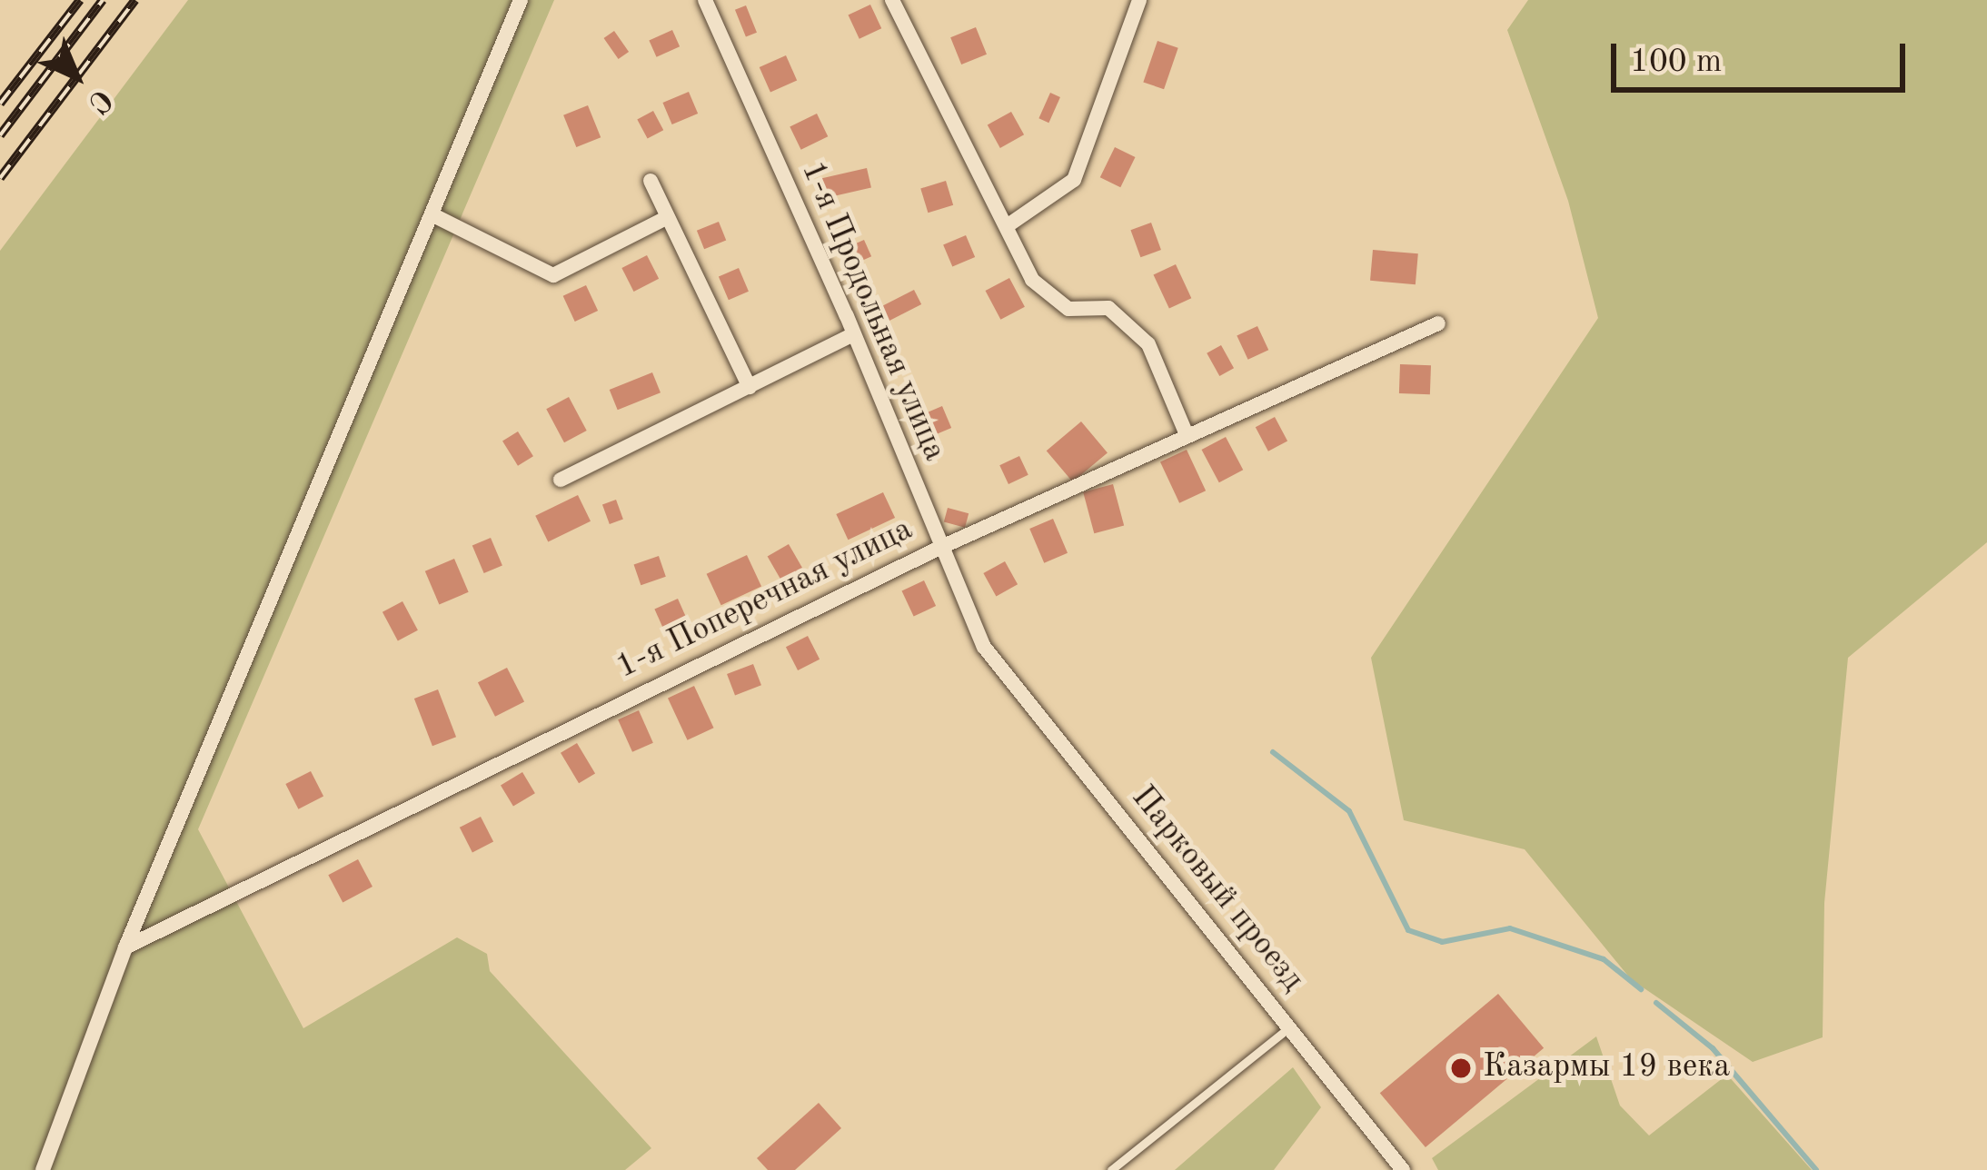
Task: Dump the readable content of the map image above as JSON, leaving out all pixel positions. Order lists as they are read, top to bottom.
{
  "streets": {
    "street": ["1-я Продольная улица", "1-я Поперечная улица", "Парковый проезд"]
  },
  "crossings": [
    ["1-я Продольная улица", "1-я Поперечная улица"],
    ["1-я Продольная улица", "Парковый проезд"]
  ],
  "places": ["Казармы 19 века"],
  "scale_bar": "100 m",
  "north": "bottom right"
}
